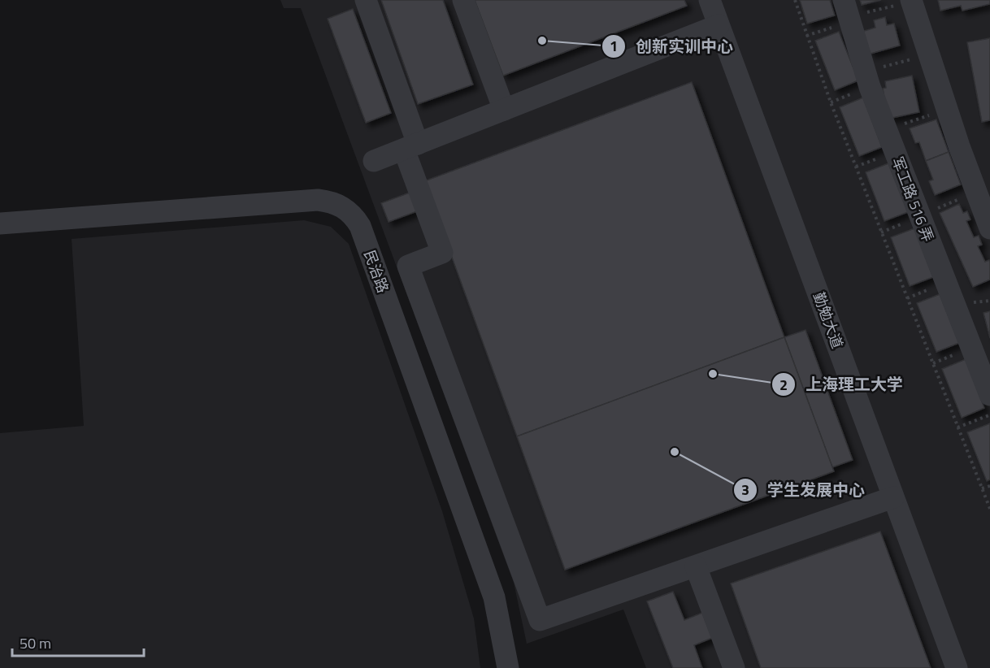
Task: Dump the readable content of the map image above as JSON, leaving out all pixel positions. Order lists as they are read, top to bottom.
{
  "streets": {
    "street": ["军工路 516 弄", "民治路", "勤勉大道"]
  },
  "places": ["创新实训中心", "上海理工大学", "学生发展中心"],
  "scale_bar": "50 m"
}
